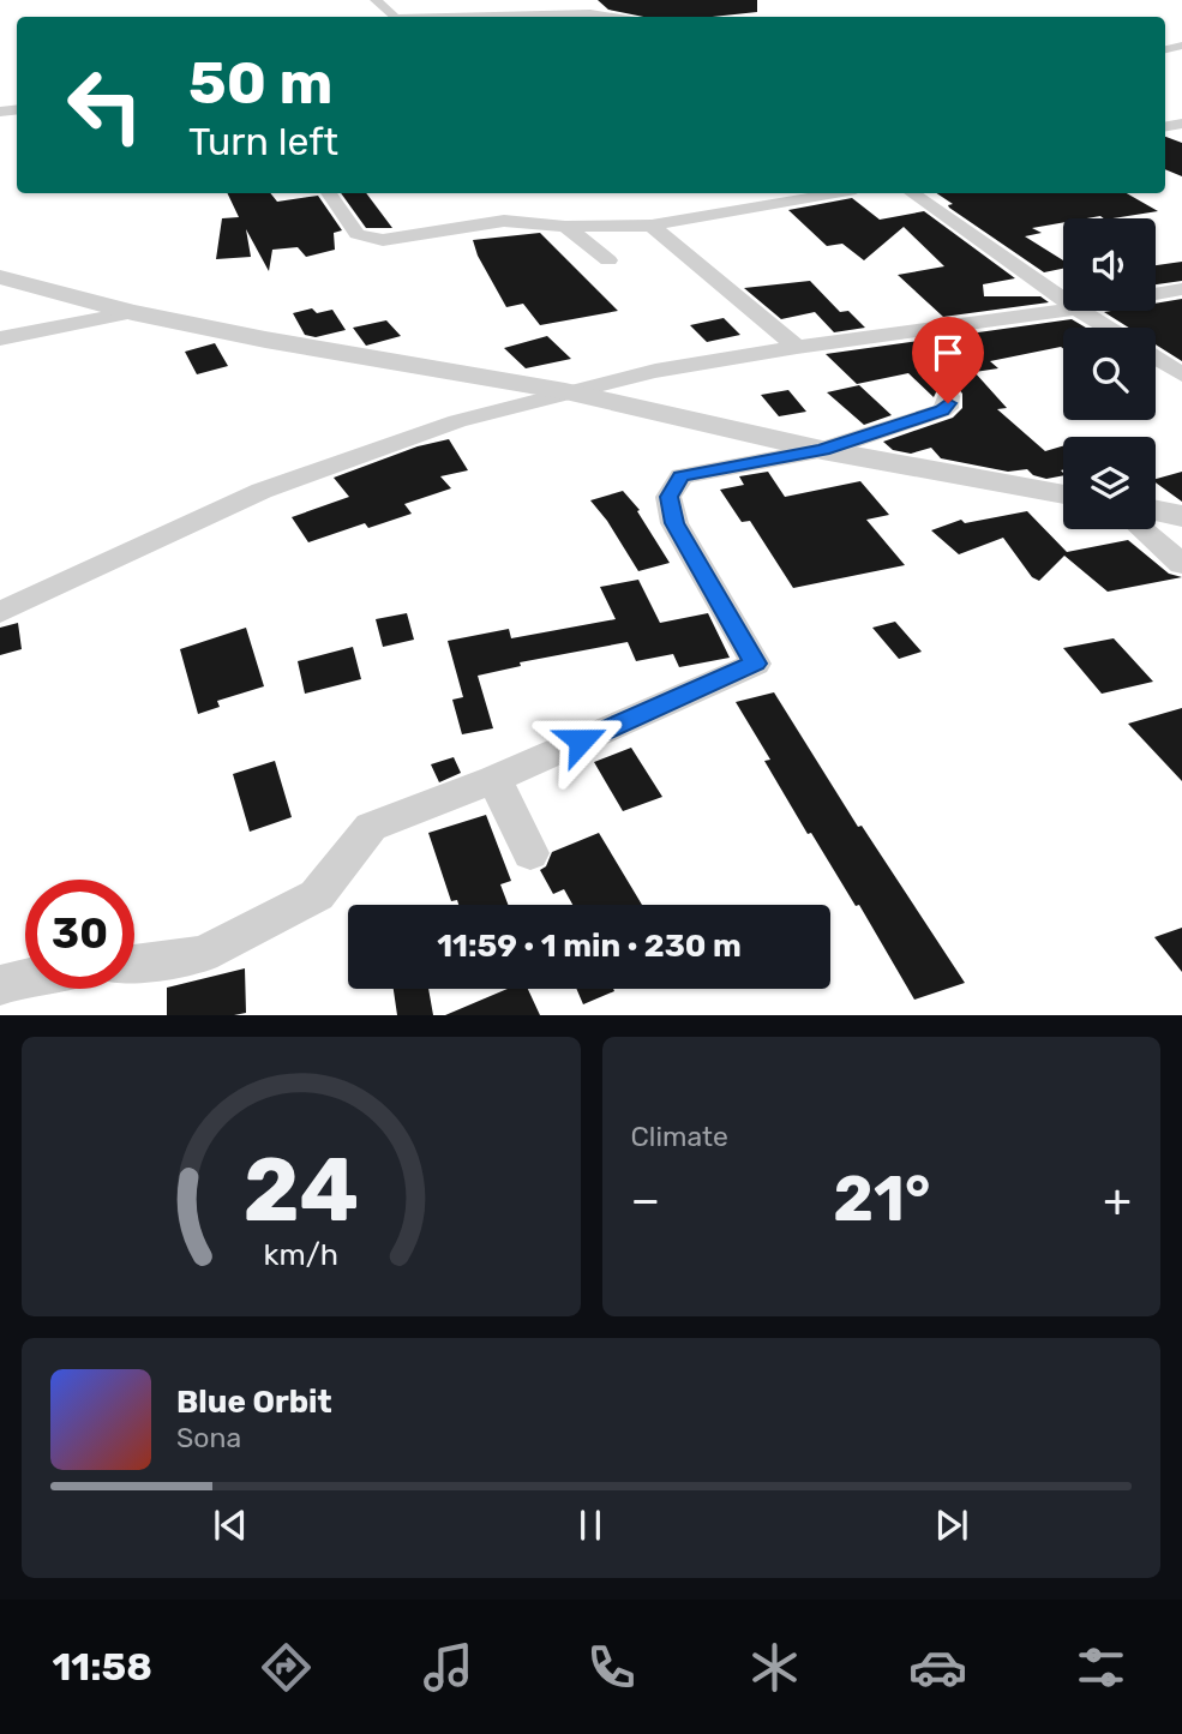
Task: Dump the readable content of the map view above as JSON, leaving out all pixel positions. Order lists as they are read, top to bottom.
{
  "page": {
    "turn": ["50 m", "Turn left"],
    "limit": "30",
    "trip": "11:59 · 1 min · 230 m",
    "tile": "Climate",
    "heat": ["−", "21°", "+"],
    "song": ["Blue Orbit", "Sona"],
    "tabs": "11:58",
    "gauge": ["24", "km/h"]
  }
}
